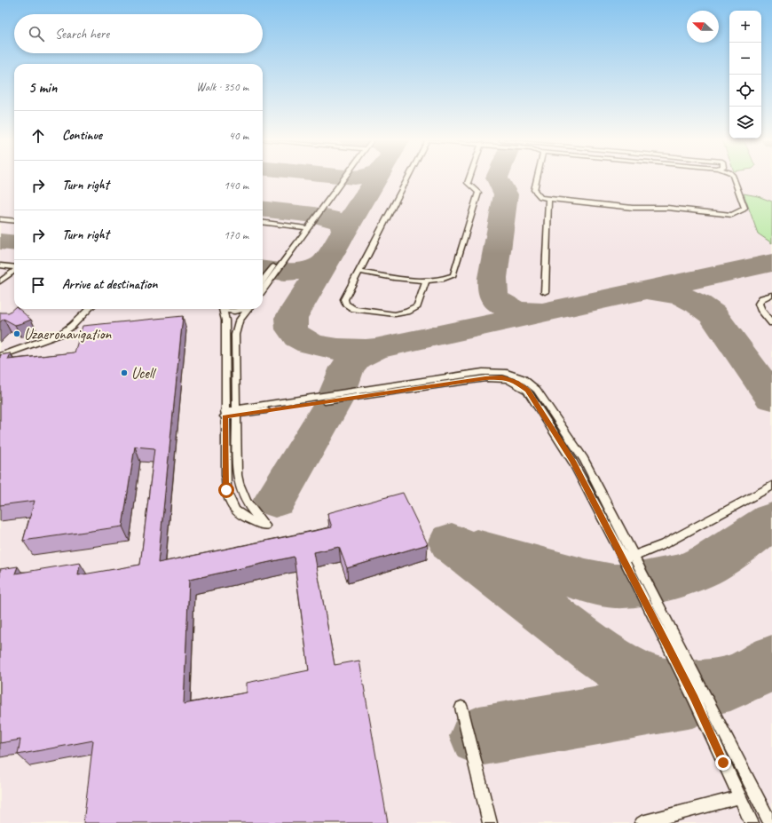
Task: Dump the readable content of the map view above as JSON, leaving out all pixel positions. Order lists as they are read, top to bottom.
{
  "places": ["Uzaeronavigation", "Ucell"],
  "north": "left",
  "page": {
    "map_buttons": ["+", "−"],
    "search": "Search here",
    "heading": ["5 min", "Walk · 350 m"],
    "list": [
      ["Continue", "40 m"],
      ["Turn right", "140 m"],
      ["Turn right", "170 m"],
      "Arrive at destination"
    ]
  }
}
